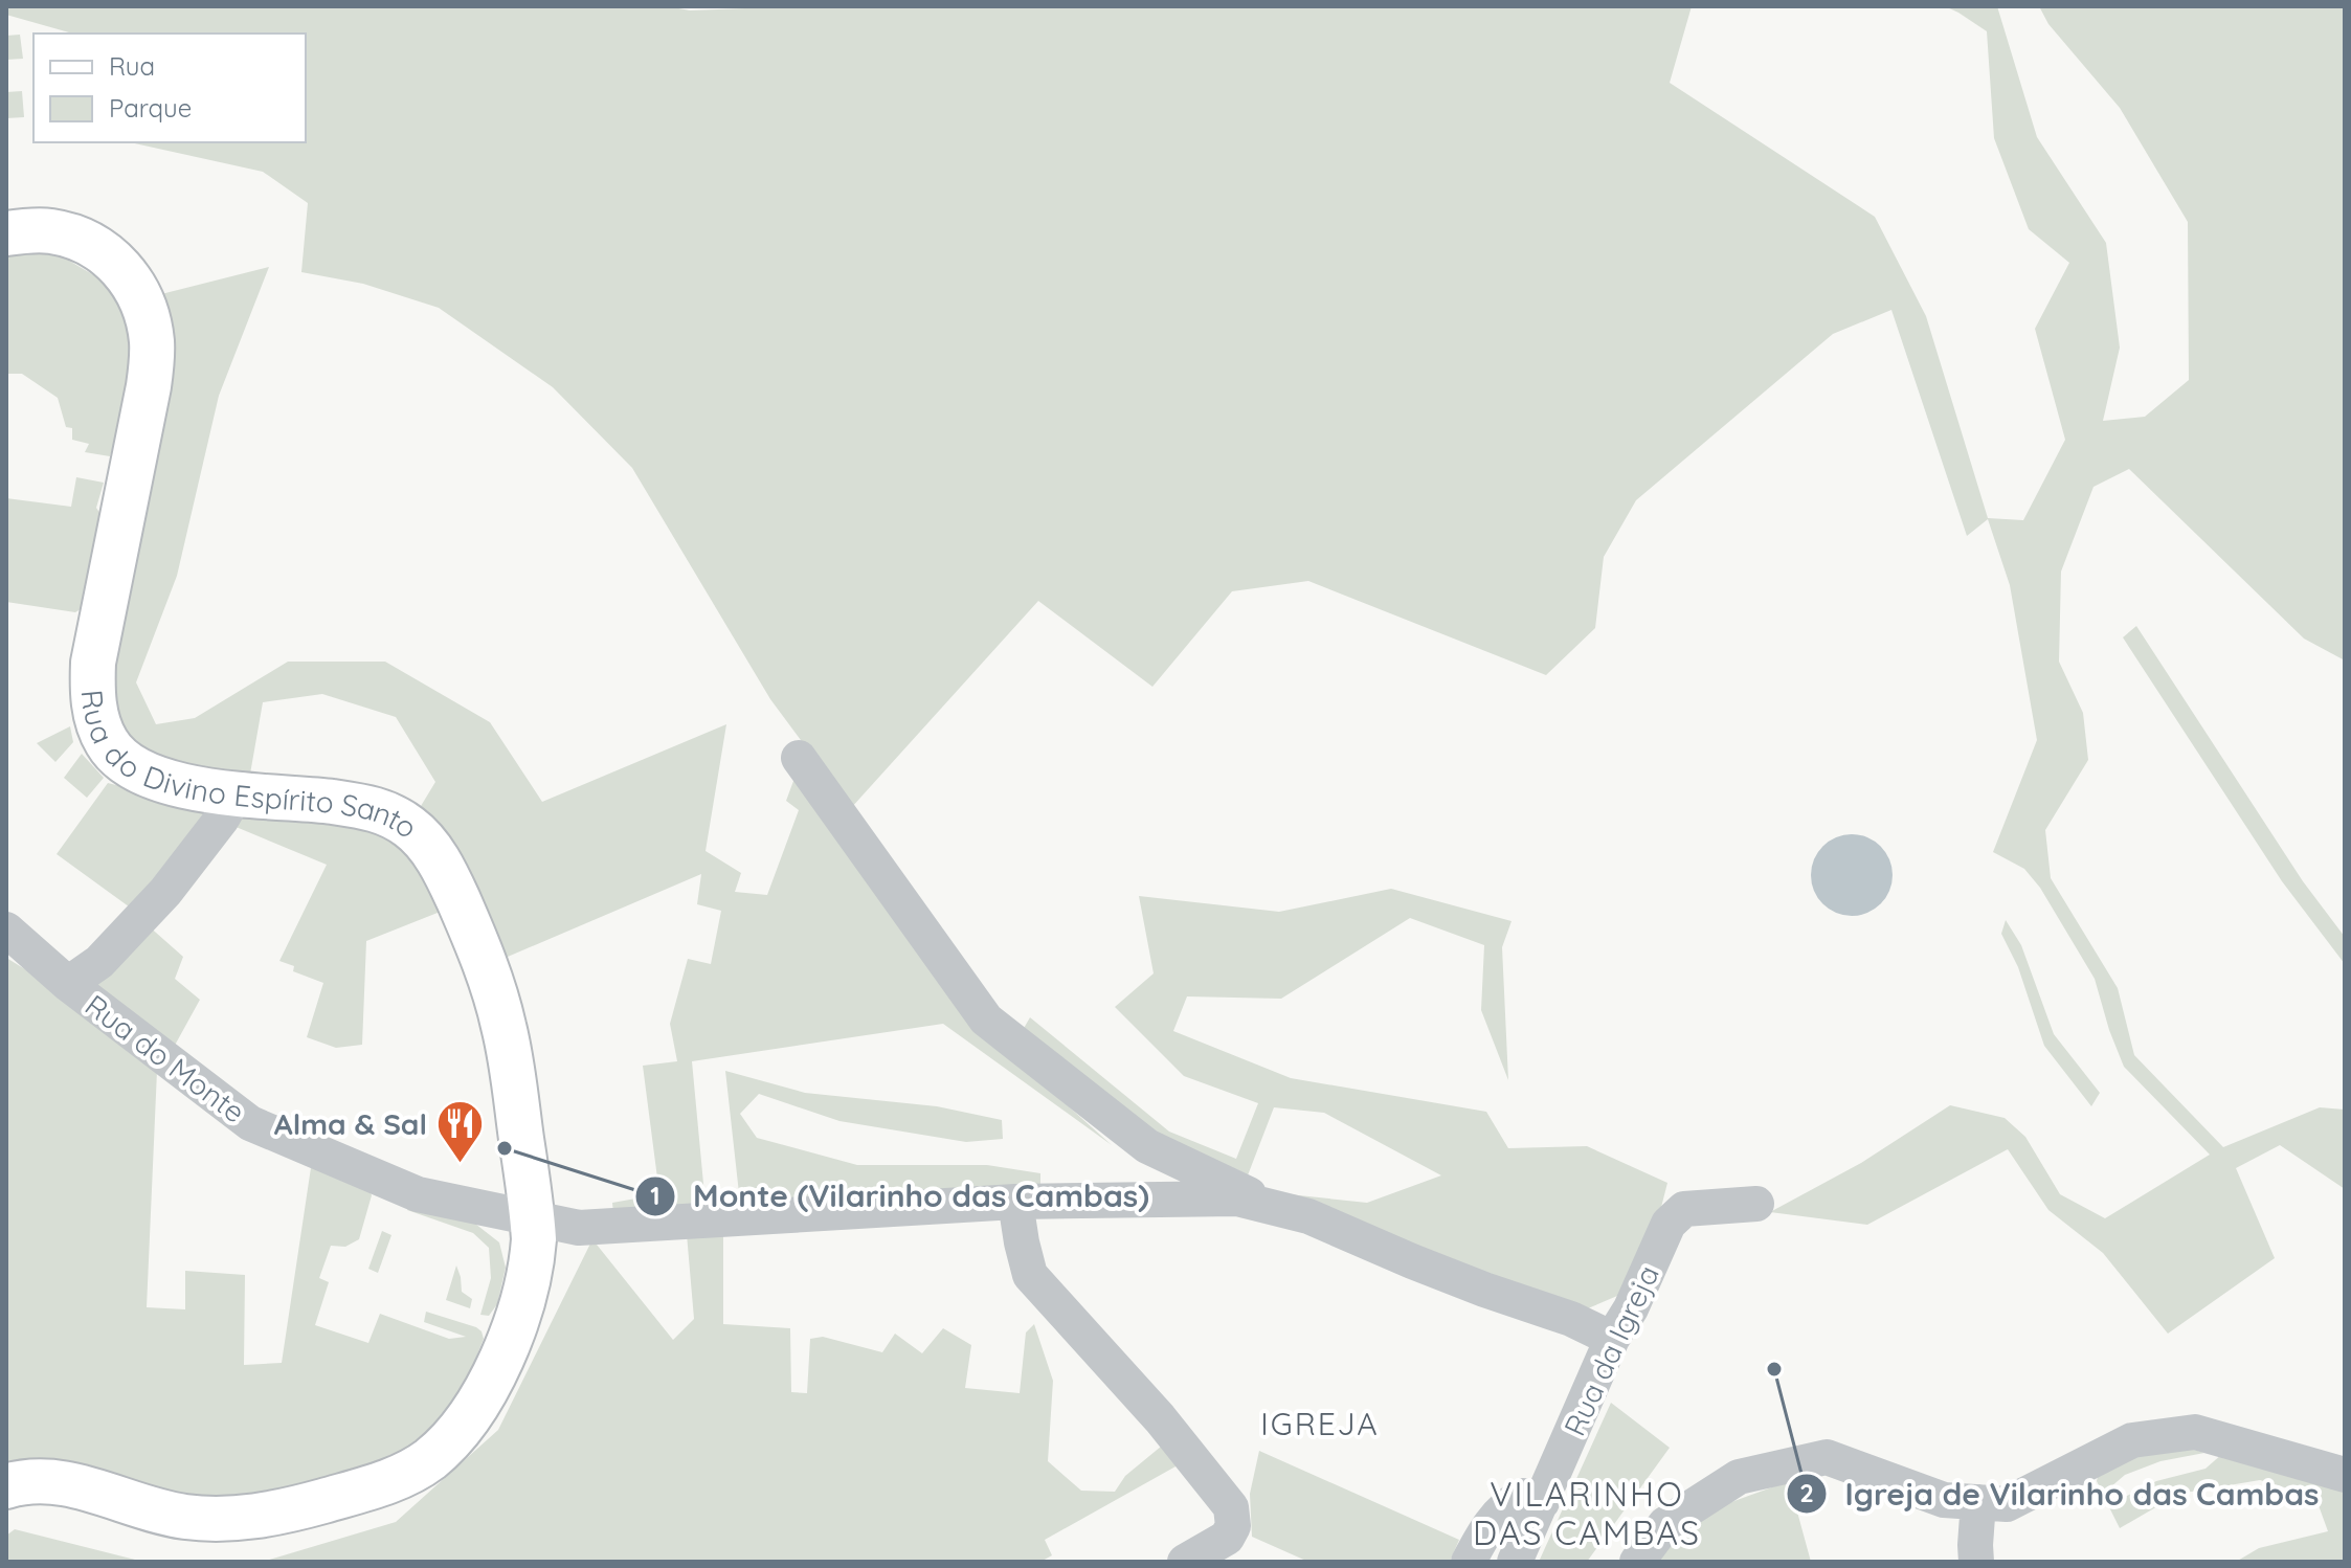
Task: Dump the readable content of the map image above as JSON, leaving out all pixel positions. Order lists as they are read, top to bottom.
{
  "streets": {
    "main road": ["Rua do Divino Espírito Santo"],
    "street": ["Rua do Monte", "Rua da Igreja"]
  },
  "crossings": [
    ["Rua do Divino Espírito Santo", "Rua do Monte"]
  ],
  "districts": ["IGREJA", "VILARINHO DAS CAMBAS"],
  "places": {
    "other": ["Monte (Vilarinho das Cambas)", "Igreja de Vilarinho das Cambas"],
    "restaurant": ["Alma & Sal"]
  },
  "legend": ["Rua", "Parque"]
}
